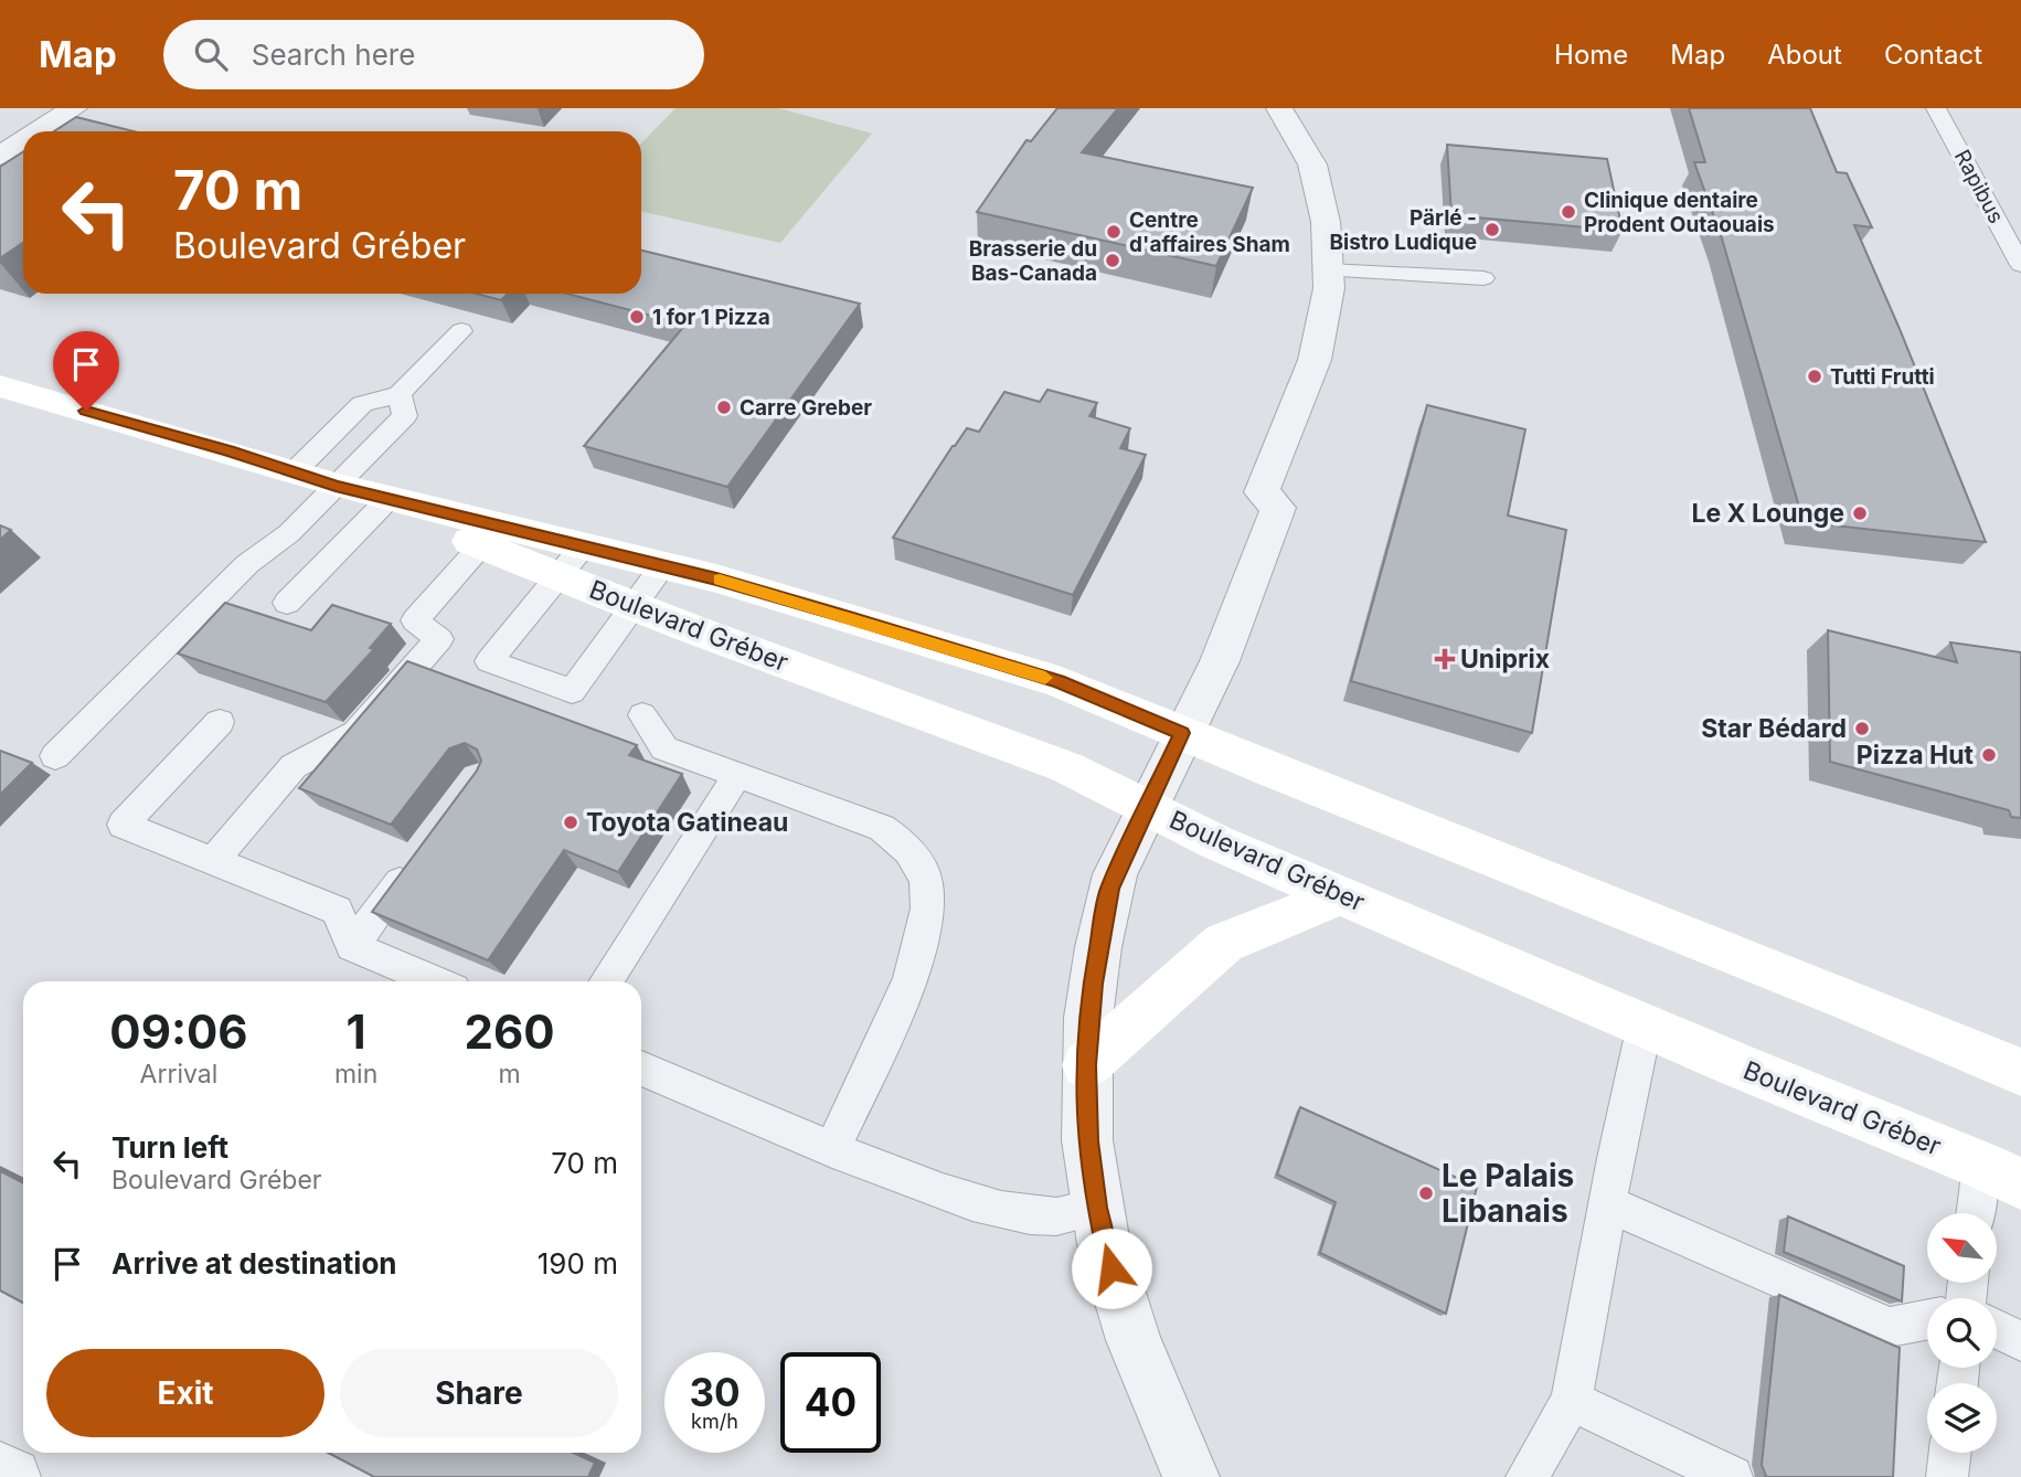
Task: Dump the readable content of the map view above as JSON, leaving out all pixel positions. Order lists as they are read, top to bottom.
{
  "streets": {
    "main road": ["Boulevard Gréber"],
    "lane": ["Rapibus"]
  },
  "places": {
    "other": [
      "Clinique dentaire Prodent Outaouais",
      "Pärlé - Bistro Ludique",
      "Centre d'affaires Sham",
      "Brasserie du Bas-Canada",
      "1 for 1 Pizza",
      "Tutti Frutti",
      "Carre Greber",
      "Le X Lounge",
      "Star Bédard",
      "Pizza Hut",
      "Toyota Gatineau",
      "Le Palais Libanais"
    ],
    "health": ["Uniprix"]
  },
  "north": "top left",
  "page": {
    "header": "Map",
    "search": "Search here",
    "nav": [
      "Home",
      "Map",
      "About",
      "Contact"
    ],
    "turn": ["70 m", "Boulevard Gréber"],
    "eta": [
      "09:06",
      "Arrival",
      "1",
      "min",
      "260",
      "m"
    ],
    "list": [
      {
        "name": "Turn left",
        "note": "Boulevard Gréber",
        "value": "70 m"
      },
      {
        "name": "Arrive at destination",
        "value": "190 m"
      }
    ],
    "buttons": ["Exit", "Share"],
    "speed": "30 km/h",
    "limit": "40"
  }
}
